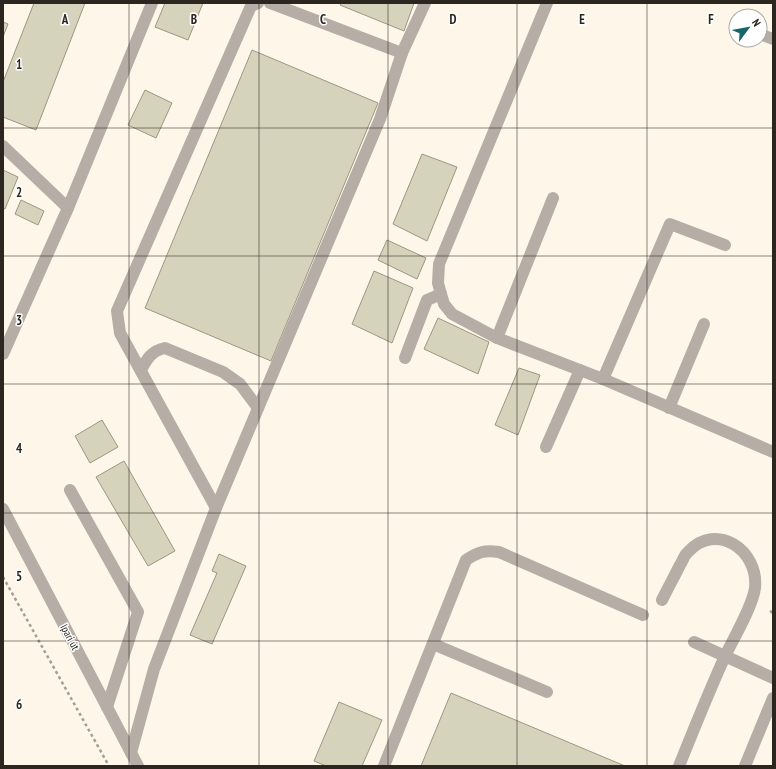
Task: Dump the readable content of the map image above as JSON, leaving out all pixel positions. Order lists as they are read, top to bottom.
{
  "streets": {
    "street": ["Ipari út"]
  },
  "north": "top right",
  "grid": {
    "columns": [
      "A",
      "B",
      "C",
      "D",
      "E",
      "F"
    ],
    "rows": [
      "1",
      "2",
      "3",
      "4",
      "5",
      "6"
    ]
  }
}
